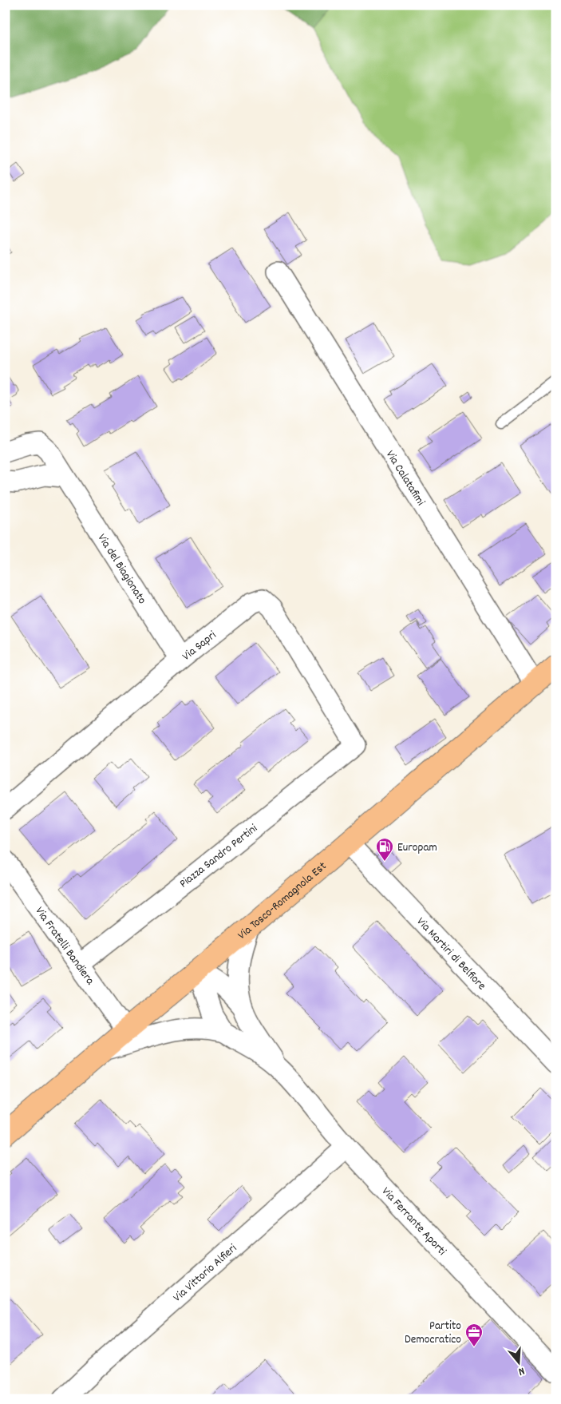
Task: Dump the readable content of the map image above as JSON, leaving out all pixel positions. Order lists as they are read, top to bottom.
{
  "streets": {
    "main road": ["Via Tosco-Romagnola Est"],
    "street": [
      "Via Calatafimi",
      "Via del Biagionato",
      "Via Sapri",
      "Piazza Sandro Pertini",
      "Via Fratelli Bandiera",
      "Via Martiri di Belfiore",
      "Via Ferrante Aporti",
      "Via Vittorio Alfieri"
    ]
  },
  "crossings": [
    ["Via Calatafimi", "Via Tosco-Romagnola Est"],
    ["Via del Biagionato", "Via Sapri"],
    ["Via Sapri", "Piazza Sandro Pertini"],
    ["Piazza Sandro Pertini", "Via Fratelli Bandiera"],
    ["Via Tosco-Romagnola Est", "Via Fratelli Bandiera"],
    ["Via Tosco-Romagnola Est", "Via Martiri di Belfiore"],
    ["Via Ferrante Aporti", "Via Vittorio Alfieri"]
  ],
  "places": {
    "fuel station": ["Europam"],
    "office": ["Partito Democratico"]
  },
  "north": "bottom"
}
